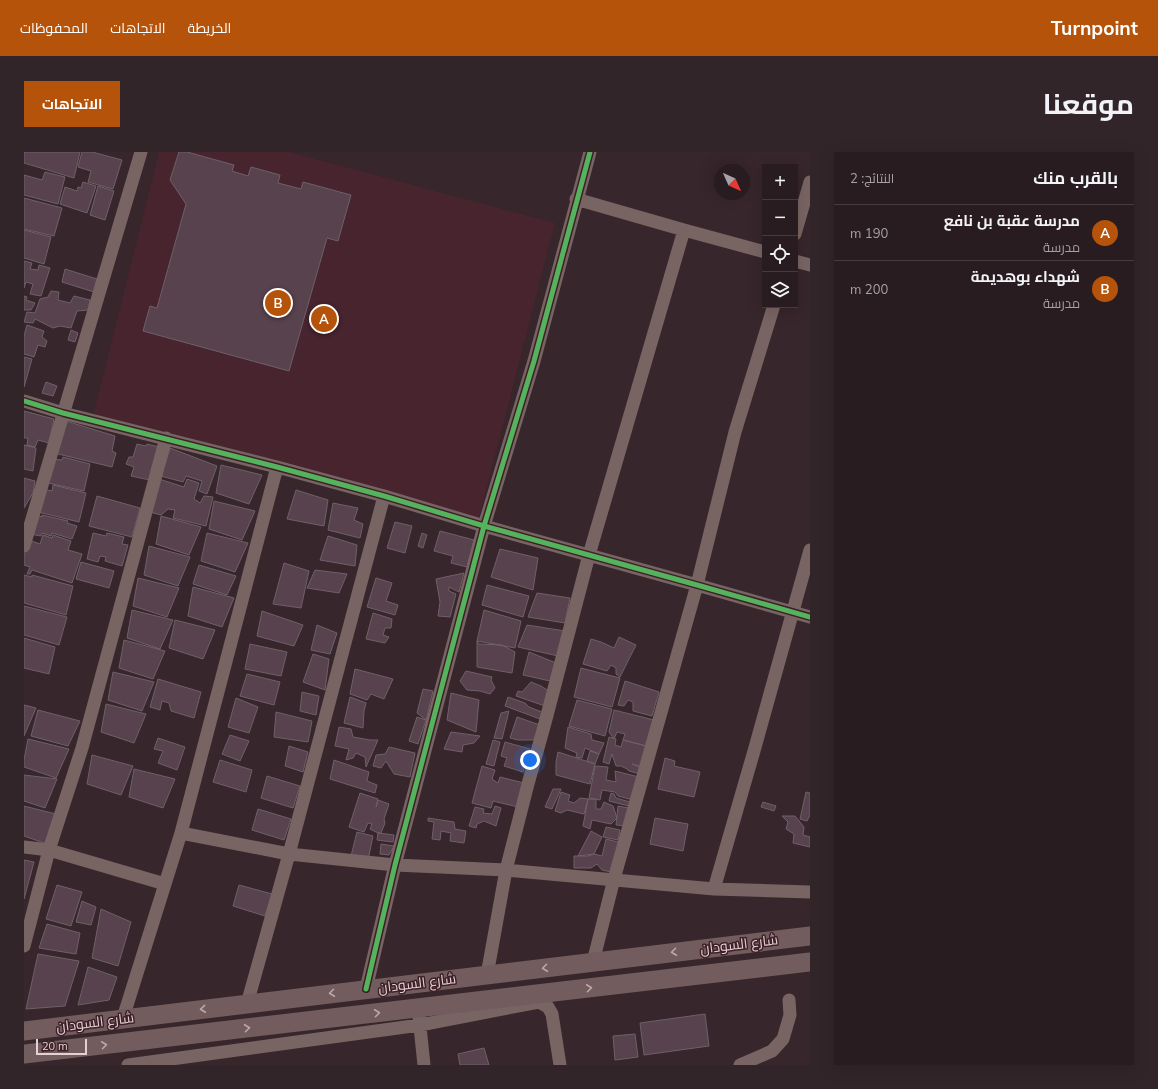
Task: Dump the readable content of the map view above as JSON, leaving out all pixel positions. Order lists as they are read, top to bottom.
{
  "streets": {
    "main road": ["شارع السودان"]
  },
  "scale_bar": "20 m",
  "north": "bottom right",
  "page": {
    "header": "Turnpoint",
    "nav": ["الخريطة", "الاتجاهات", "المحفوظات"],
    "title": "موقعنا",
    "buttons": "الاتجاهات",
    "heading": ["بالقرب منك", "النتائج: 2"],
    "map_buttons": ["+", "−"],
    "list": [
      {
        "mark": "A",
        "name": "مدرسة عقبة بن نافع",
        "note": "مدرسة",
        "value": "190 m"
      },
      {
        "mark": "B",
        "name": "شهداء بوهديمة",
        "note": "مدرسة",
        "value": "200 m"
      }
    ],
    "pins": ["B", "A"],
    "scale": "20 m"
  }
}
